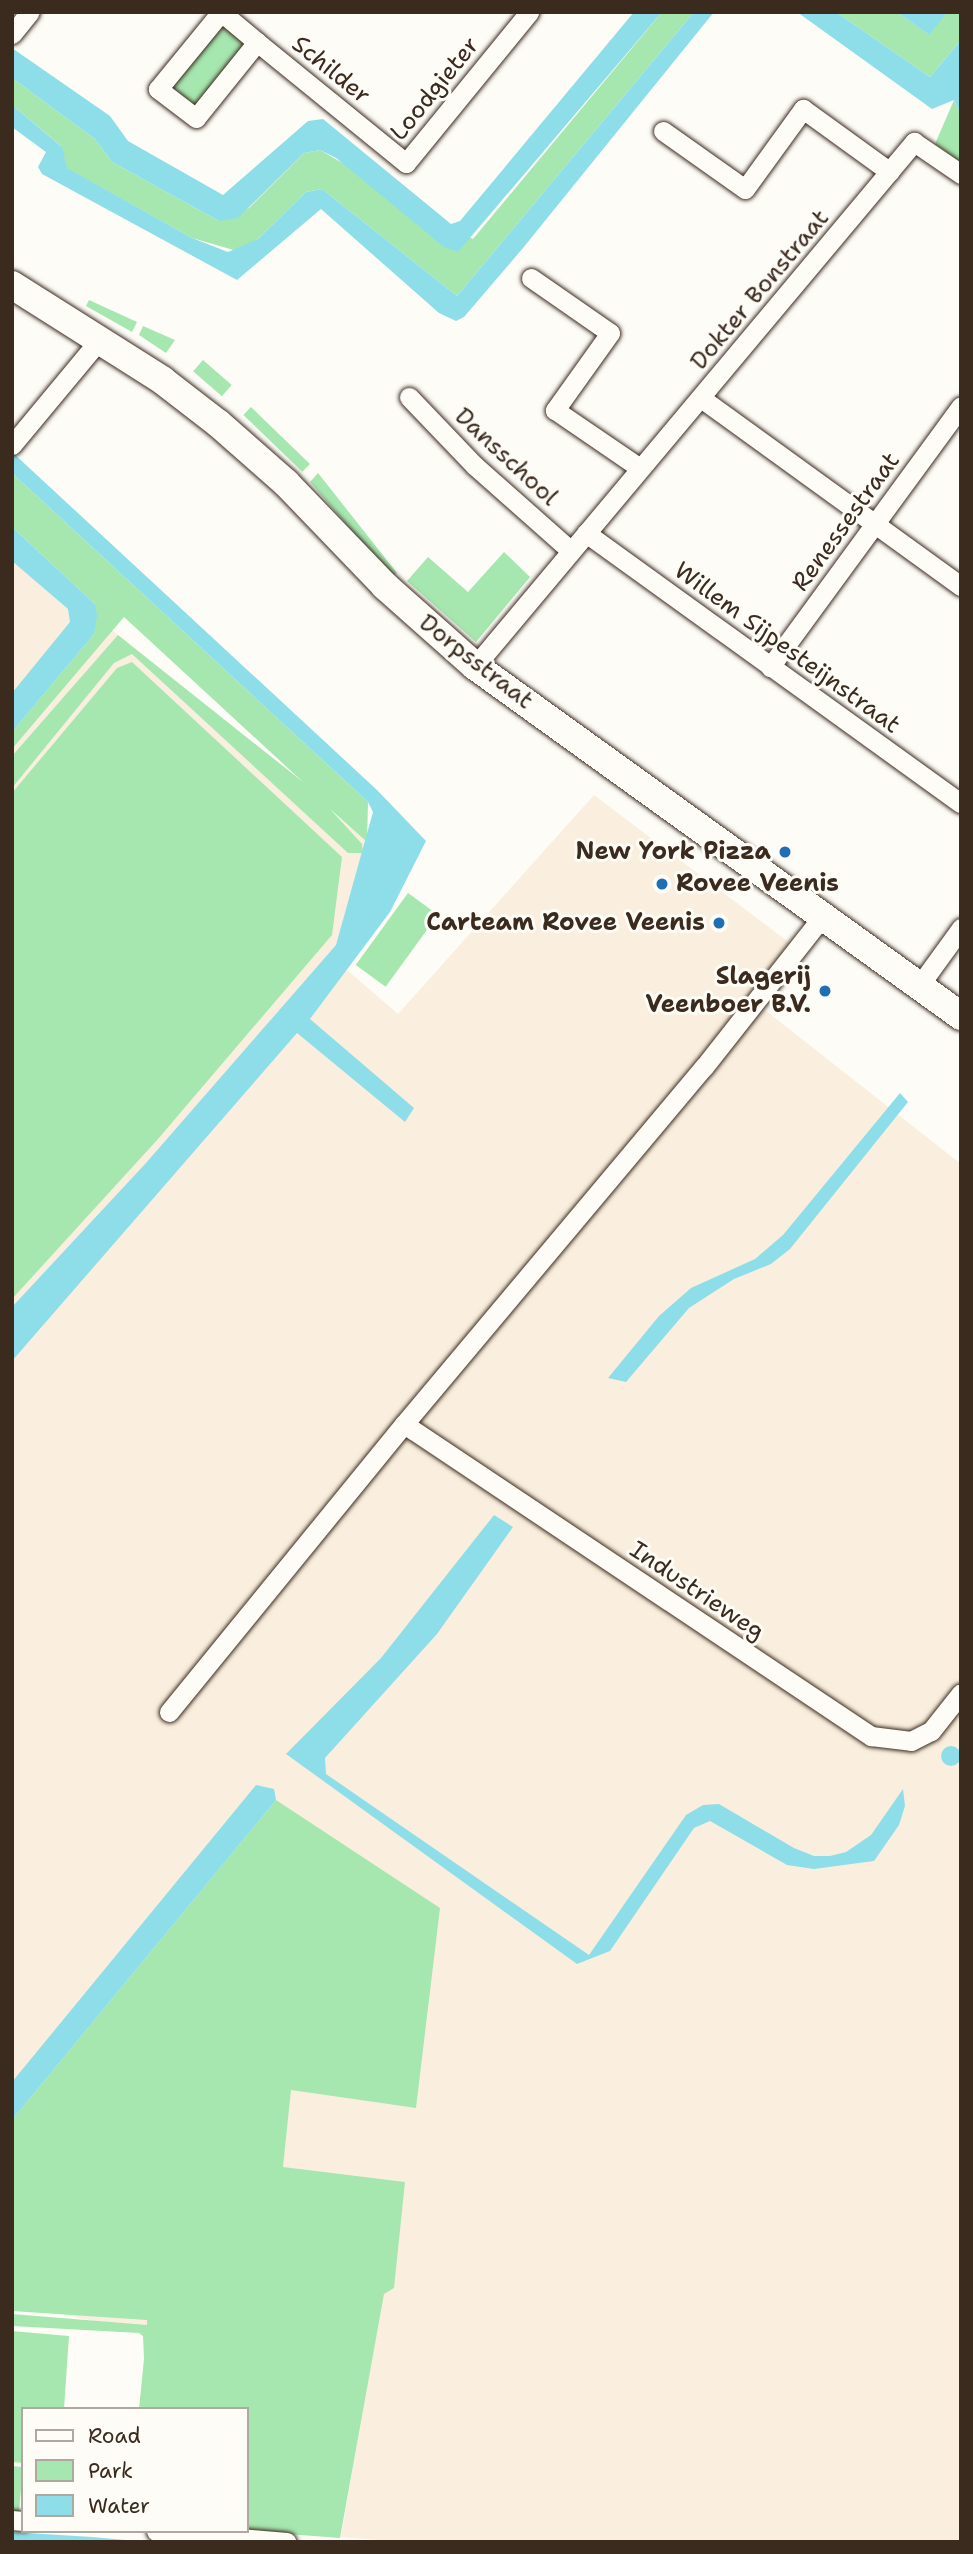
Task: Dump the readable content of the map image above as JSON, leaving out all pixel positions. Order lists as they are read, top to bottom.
{
  "streets": {
    "street": [
      "Schilder",
      "Loodgieter",
      "Dokter Bonstraat",
      "Dansschool",
      "Renessestraat",
      "Willem Sijpesteijnstraat",
      "Dorpsstraat",
      "Industrieweg"
    ]
  },
  "crossings": [
    ["Schilder", "Loodgieter"],
    ["Dokter Bonstraat", "Dansschool"],
    ["Dokter Bonstraat", "Willem Sijpesteijnstraat"],
    ["Dokter Bonstraat", "Dorpsstraat"],
    ["Renessestraat", "Willem Sijpesteijnstraat"]
  ],
  "places": [
    "New York Pizza",
    "Rovee Veenis",
    "Carteam Rovee Veenis",
    "Slagerij Veenboer B.V."
  ],
  "legend": ["Road", "Park", "Water"]
}
